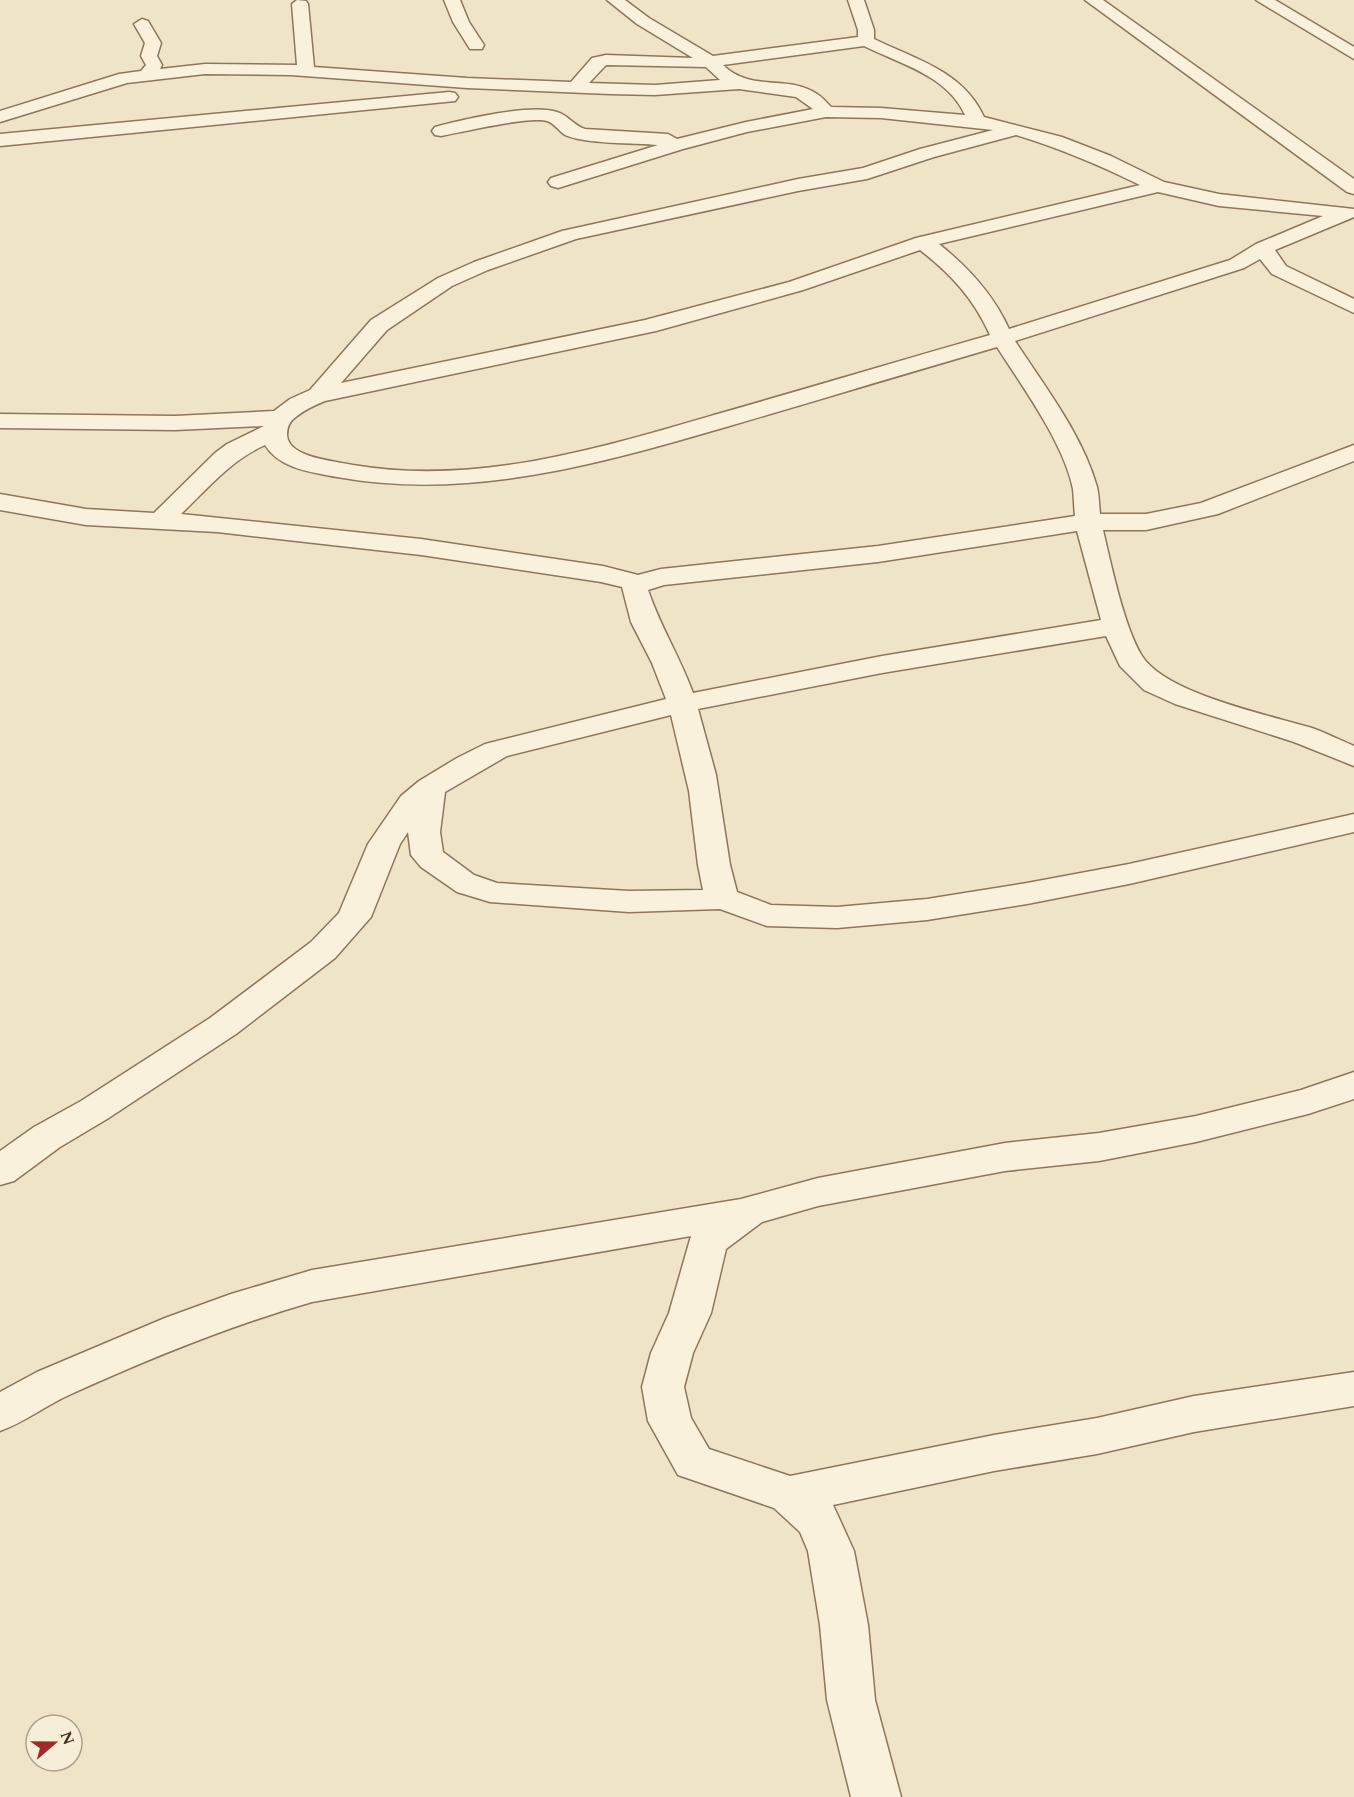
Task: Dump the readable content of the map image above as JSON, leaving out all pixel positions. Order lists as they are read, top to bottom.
{
  "north": "right"
}
